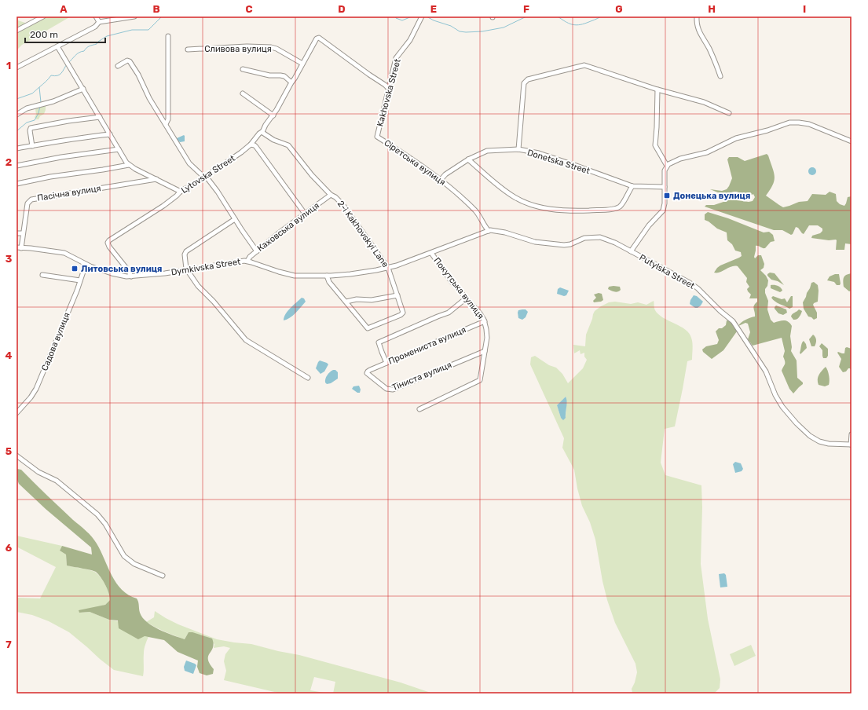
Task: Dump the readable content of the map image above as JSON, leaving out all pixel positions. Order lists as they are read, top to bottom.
{
  "streets": {
    "street": [
      "Сливова вулиця",
      "Kakhovska Street",
      "Donetska Street",
      "Сіретська вулиця",
      "Lytovska Street",
      "Пасічна вулиця",
      "Каховська вулиця",
      "2-i Kakhovskyi Lane",
      "Dymkivska Street",
      "Putylska Street",
      "Покутська вулиця",
      "Садова вулиця",
      "Промениста вулиця",
      "Тіниста вулиця"
    ]
  },
  "crossings": [
    ["Сливова вулиця", "Lytovska Street"],
    ["Kakhovska Street", "Сіретська вулиця"],
    ["Kakhovska Street", "Lytovska Street"],
    ["Donetska Street", "Сіретська вулиця"],
    ["Сіретська вулиця", "Dymkivska Street"],
    ["Сіретська вулиця", "Putylska Street"],
    ["Lytovska Street", "Dymkivska Street"],
    ["Пасічна вулиця", "Dymkivska Street"],
    ["Каховська вулиця", "2-i Kakhovskyi Lane"],
    ["Каховська вулиця", "Dymkivska Street"],
    ["2-i Kakhovskyi Lane", "Dymkivska Street"],
    ["Dymkivska Street", "Putylska Street"],
    ["Dymkivska Street", "Покутська вулиця"],
    ["Dymkivska Street", "Садова вулиця"],
    ["Покутська вулиця", "Промениста вулиця"],
    ["Покутська вулиця", "Тіниста вулиця"],
    ["Промениста вулиця", "Тіниста вулиця"]
  ],
  "places": {
    "transit": ["Донецька вулиця", "Литовська вулиця"]
  },
  "scale_bar": "200 m",
  "grid": {
    "columns": [
      "A",
      "B",
      "C",
      "D",
      "E",
      "F",
      "G",
      "H",
      "I"
    ],
    "rows": [
      "1",
      "2",
      "3",
      "4",
      "5",
      "6",
      "7"
    ]
  }
}
